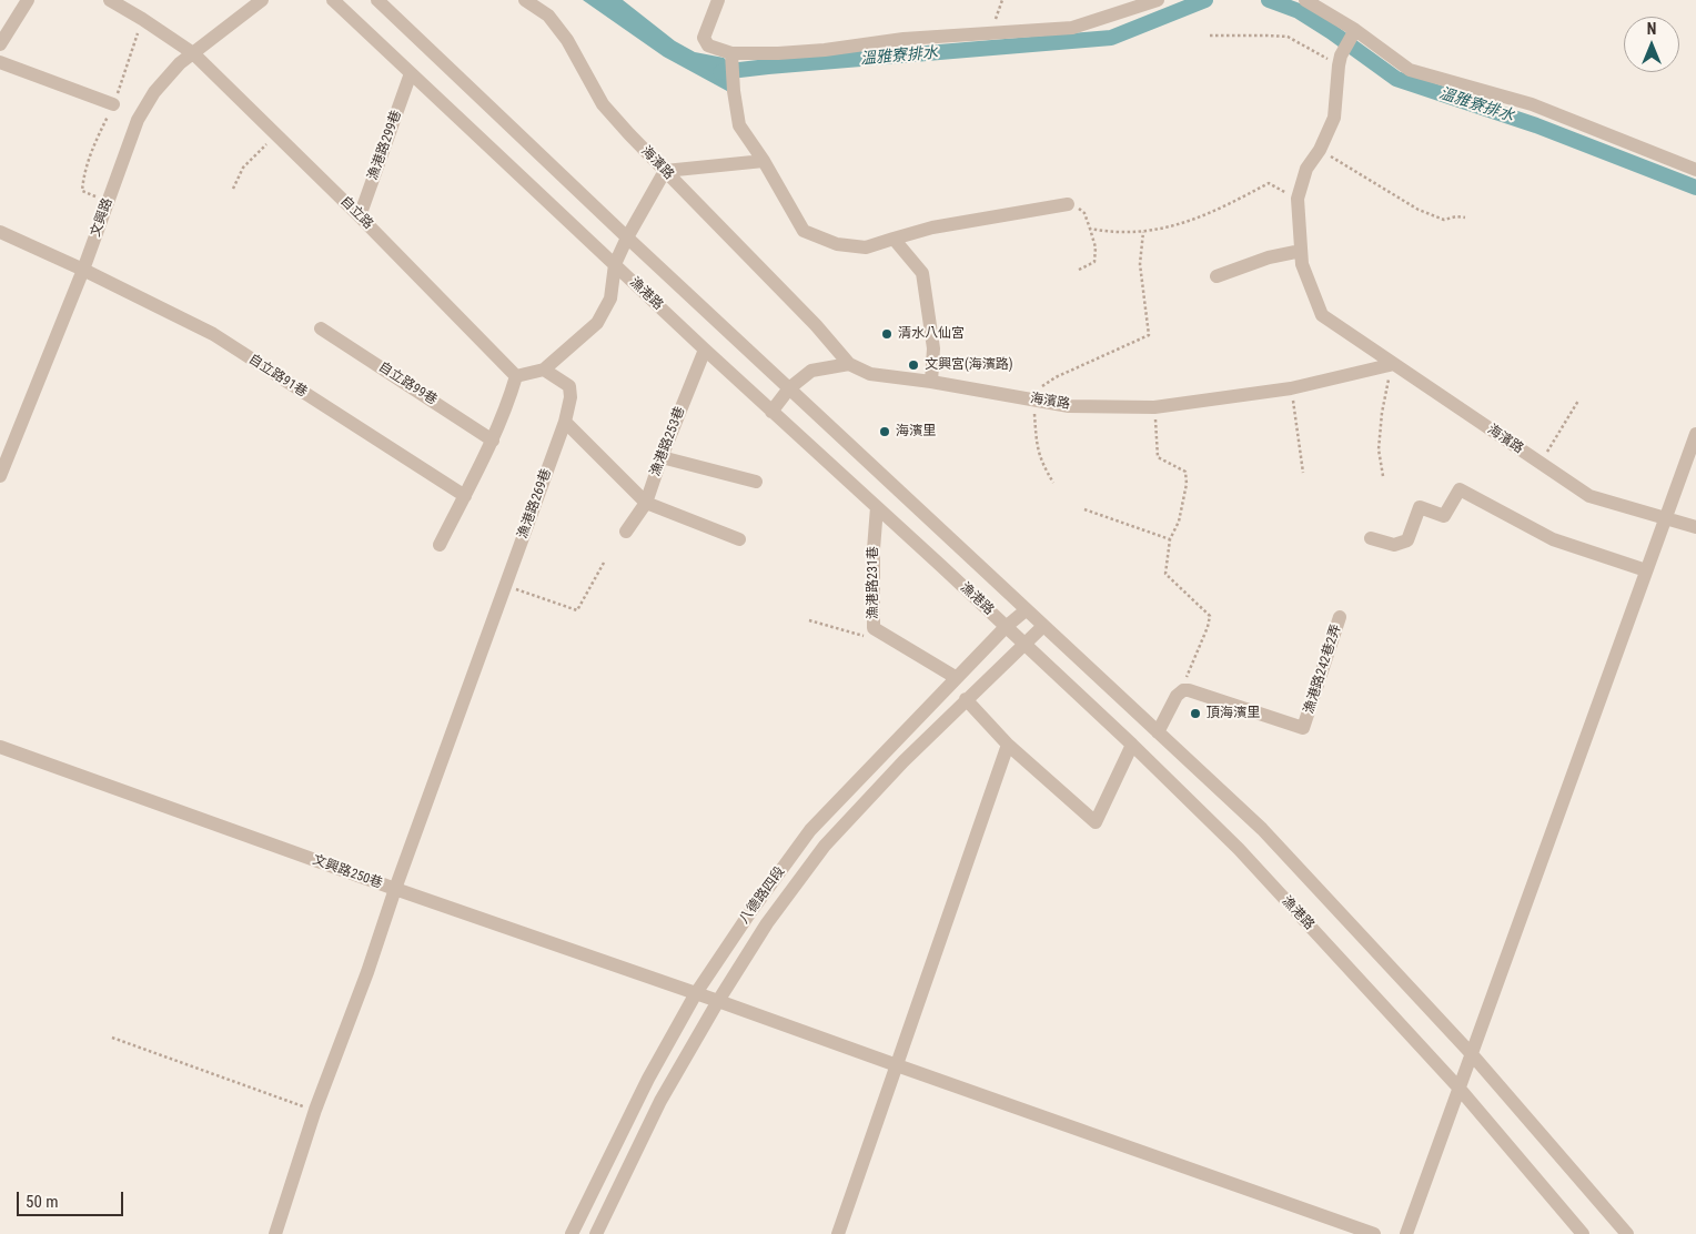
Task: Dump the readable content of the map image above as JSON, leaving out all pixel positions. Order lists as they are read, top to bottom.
{
  "streets": {
    "street": [
      "漁港路299巷",
      "海濱路",
      "自立路",
      "文興路",
      "漁港路",
      "自立路91巷",
      "自立路99巷",
      "漁港路253巷",
      "漁港路269巷",
      "漁港路231巷",
      "漁港路242巷2弄",
      "文興路250巷",
      "八德路四段"
    ]
  },
  "crossings": [
    ["漁港路299巷", "自立路"],
    ["漁港路299巷", "漁港路"],
    ["自立路", "文興路"],
    ["文興路", "自立路91巷"],
    ["漁港路", "漁港路253巷"],
    ["漁港路", "漁港路231巷"],
    ["漁港路", "八德路四段"],
    ["漁港路269巷", "文興路250巷"],
    ["漁港路231巷", "八德路四段"],
    ["文興路250巷", "八德路四段"]
  ],
  "water": ["溫雅寮排水"],
  "places": [
    "清水八仙宮",
    "文興宮(海濱路)",
    "海濱里",
    "頂海濱里"
  ],
  "scale_bar": "50 m",
  "north": "top"
}
